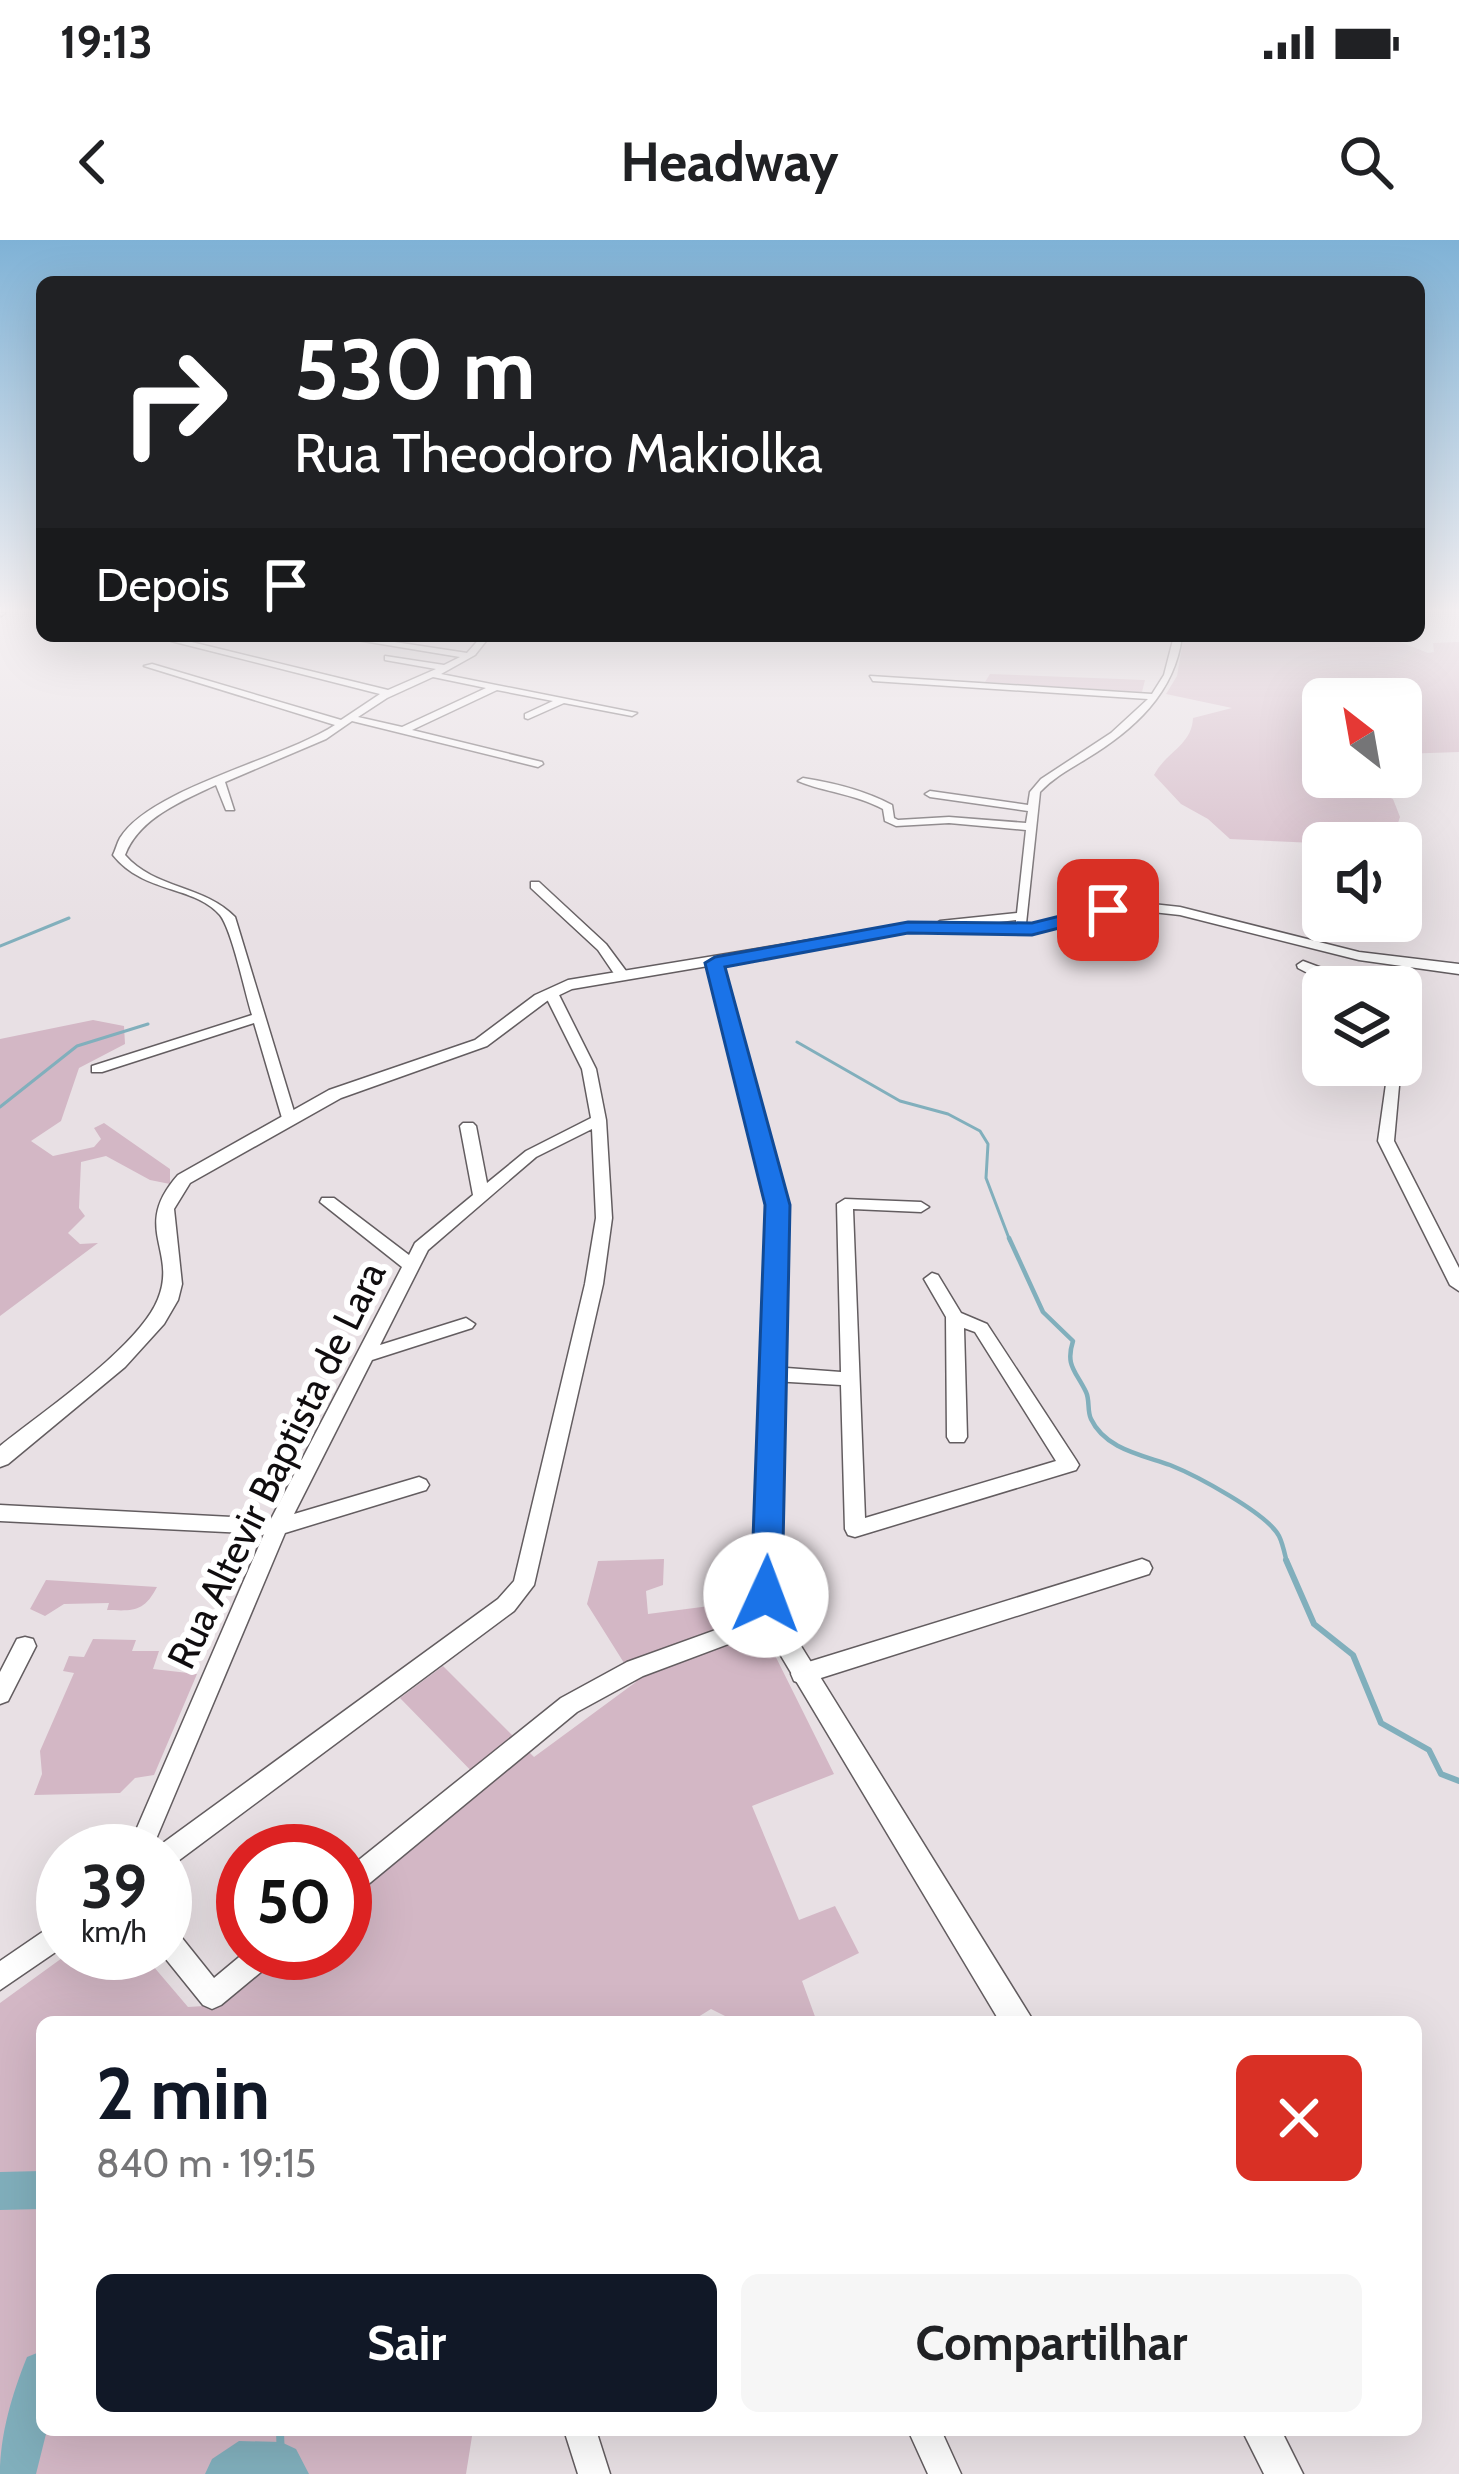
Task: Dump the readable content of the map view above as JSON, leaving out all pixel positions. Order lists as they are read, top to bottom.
{
  "streets": {
    "street": ["Rua Altevir Baptista de Lara"]
  },
  "north": "top left",
  "page": {
    "status": "19:13",
    "header": "Headway",
    "turn": ["530 m", "Rua Theodoro Makiolka"],
    "then": "Depois",
    "speed": "39 km/h",
    "limit": "50",
    "heading": ["2 min", "840 m · 19:15"],
    "buttons": ["Sair", "Compartilhar"]
  }
}
